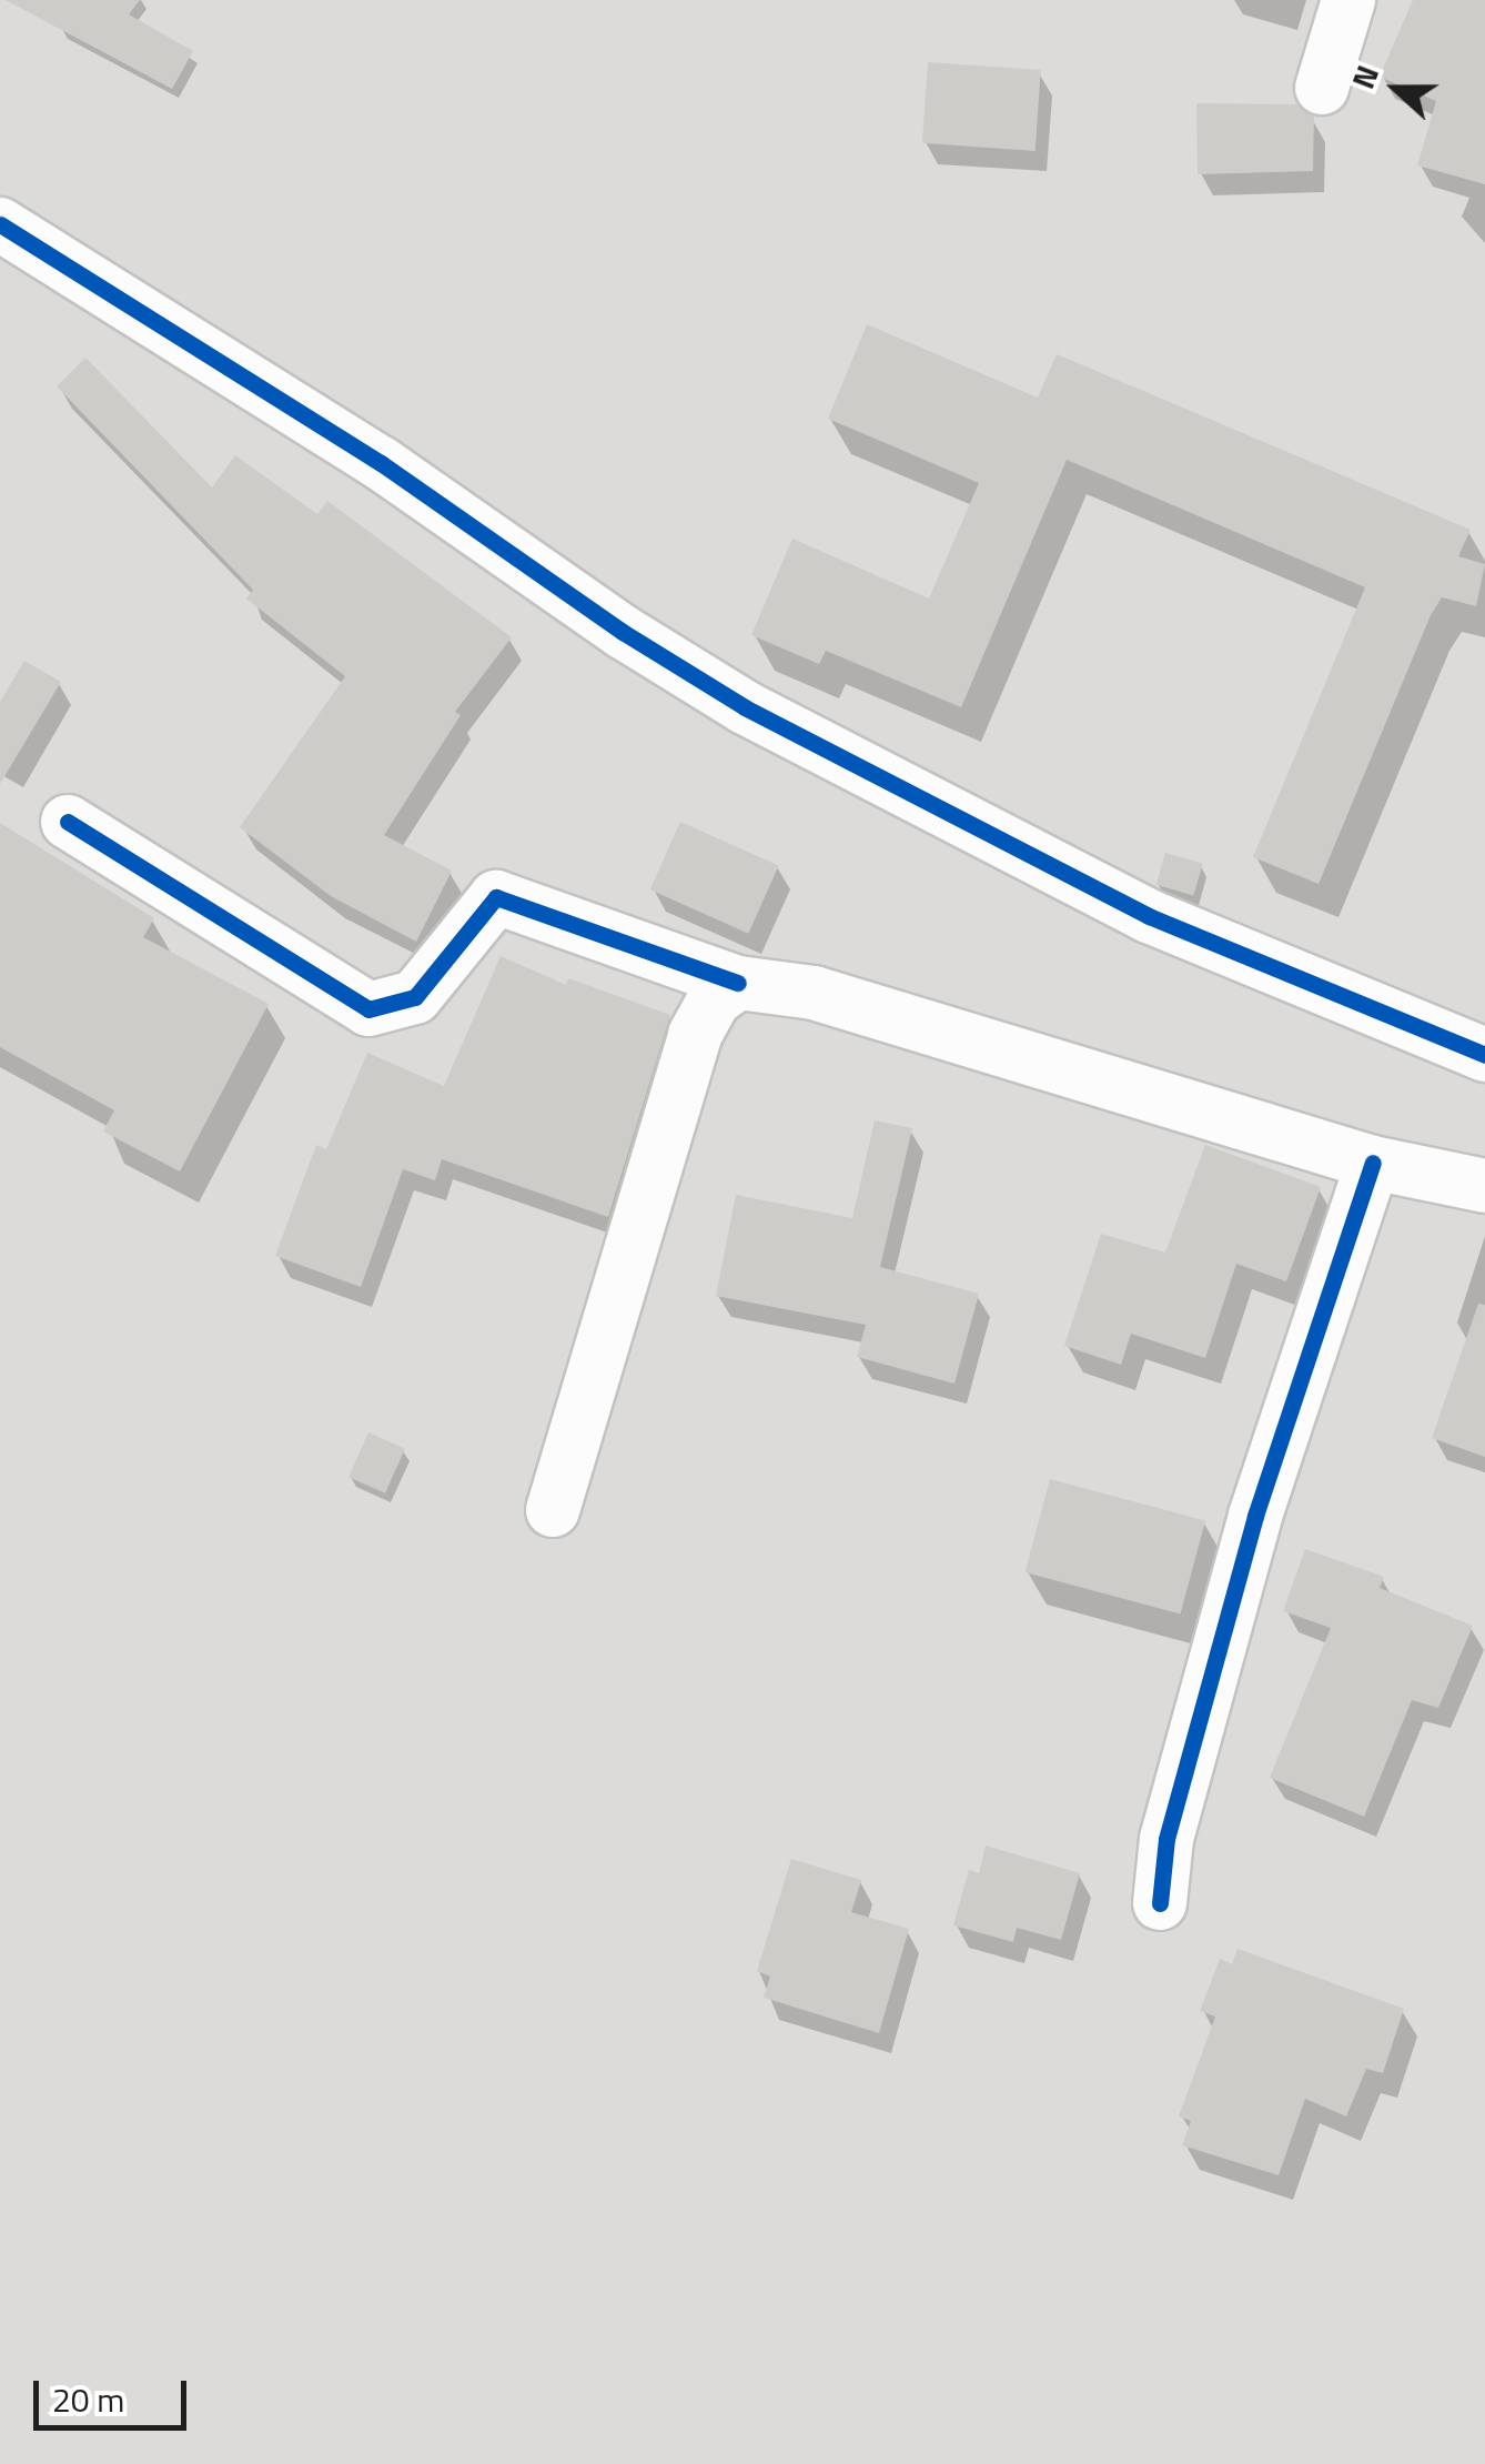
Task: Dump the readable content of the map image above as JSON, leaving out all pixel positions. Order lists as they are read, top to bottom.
{
  "scale_bar": "20 m",
  "north": "left"
}
